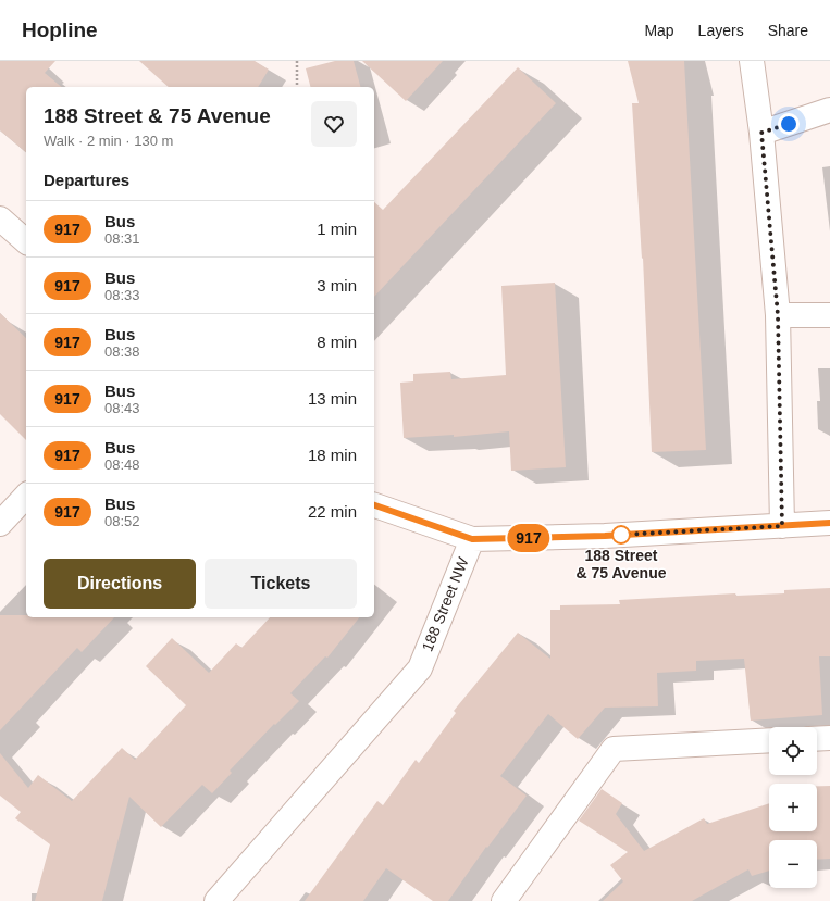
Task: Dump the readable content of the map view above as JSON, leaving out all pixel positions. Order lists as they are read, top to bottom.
{
  "streets": {
    "street": ["188 Street NW"]
  },
  "places": ["188 Street & 75 Avenue"],
  "lines": ["bus line 917"],
  "page": {
    "header": "Hopline",
    "nav": ["Map", "Layers", "Share"],
    "on_map": "917",
    "heading": [
      ["188 Street & 75 Avenue", "Walk · 2 min · 130 m"],
      "Departures"
    ],
    "list": [
      {
        "mark": "917",
        "name": "Bus",
        "note": "08:31",
        "value": "1 min"
      },
      {
        "mark": "917",
        "name": "Bus",
        "note": "08:33",
        "value": "3 min"
      },
      {
        "mark": "917",
        "name": "Bus",
        "note": "08:38",
        "value": "8 min"
      },
      {
        "mark": "917",
        "name": "Bus",
        "note": "08:43",
        "value": "13 min"
      },
      {
        "mark": "917",
        "name": "Bus",
        "note": "08:48",
        "value": "18 min"
      },
      {
        "mark": "917",
        "name": "Bus",
        "note": "08:52",
        "value": "22 min"
      }
    ],
    "buttons": ["Directions", "Tickets"],
    "map_buttons": ["+", "−"]
  }
}
